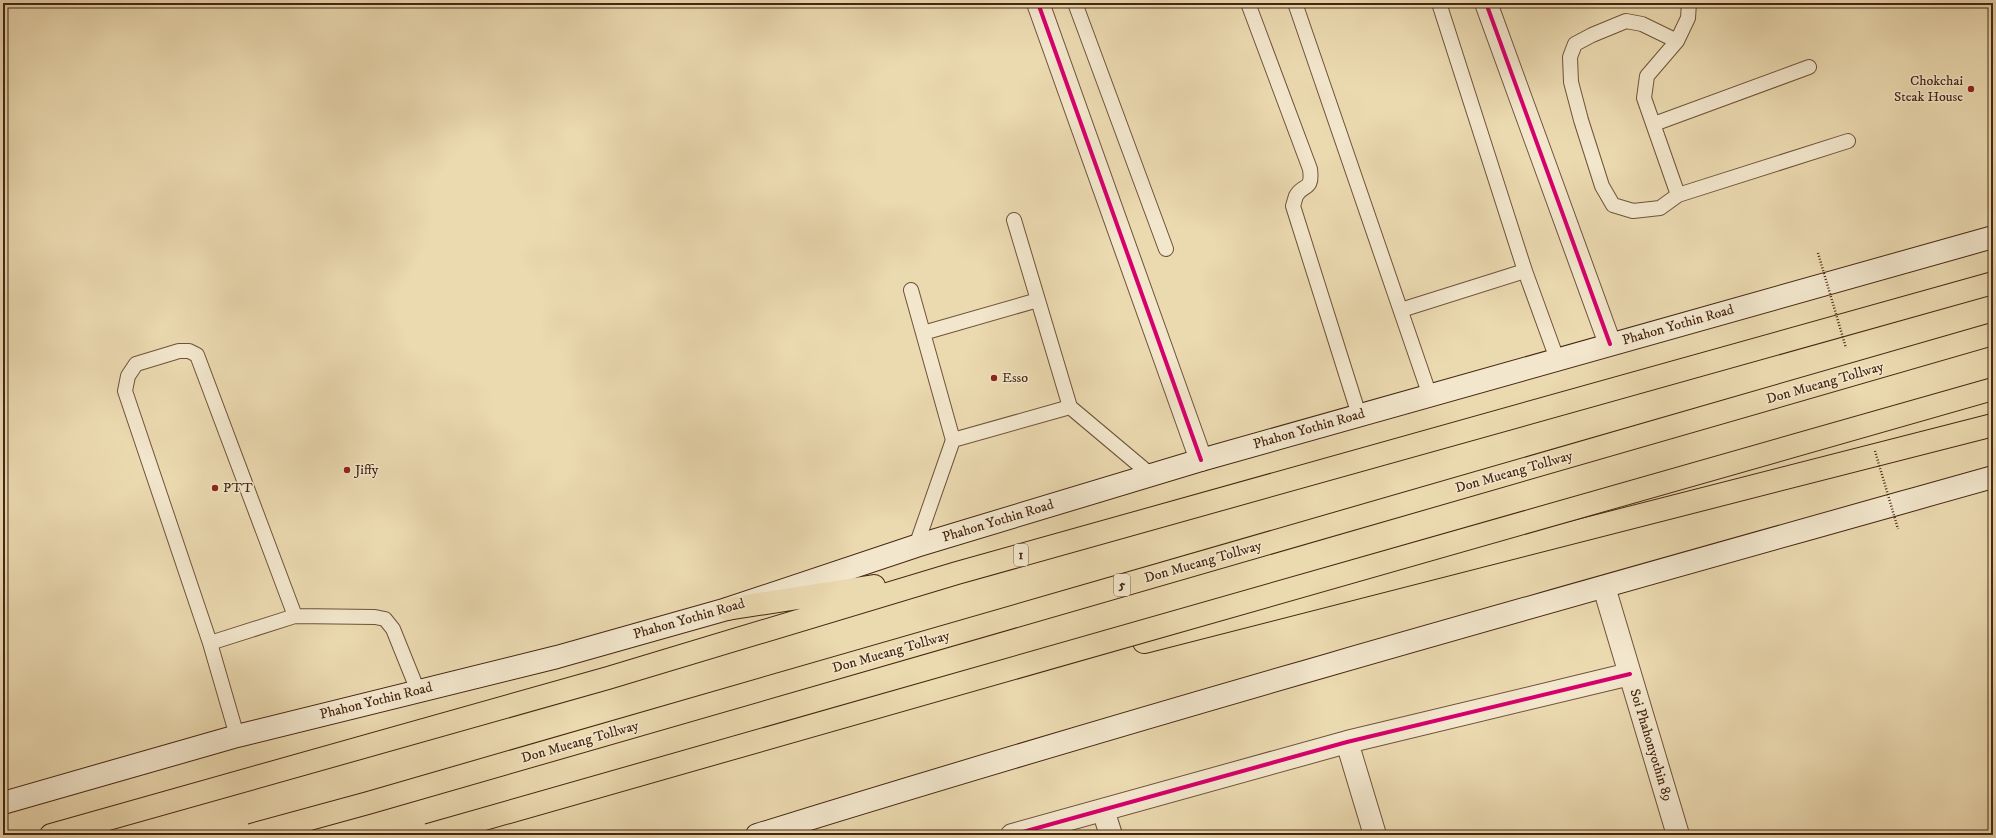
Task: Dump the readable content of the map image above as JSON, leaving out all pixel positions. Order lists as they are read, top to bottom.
{
  "streets": {
    "highway": ["Don Mueang Tollway", "1", "5"],
    "main road": ["Phahon Yothin Road", "Soi Phahonyothin 89"]
  },
  "places": [
    "Chokchai Steak House",
    "Esso",
    "Jiffy",
    "PTT"
  ]
}
